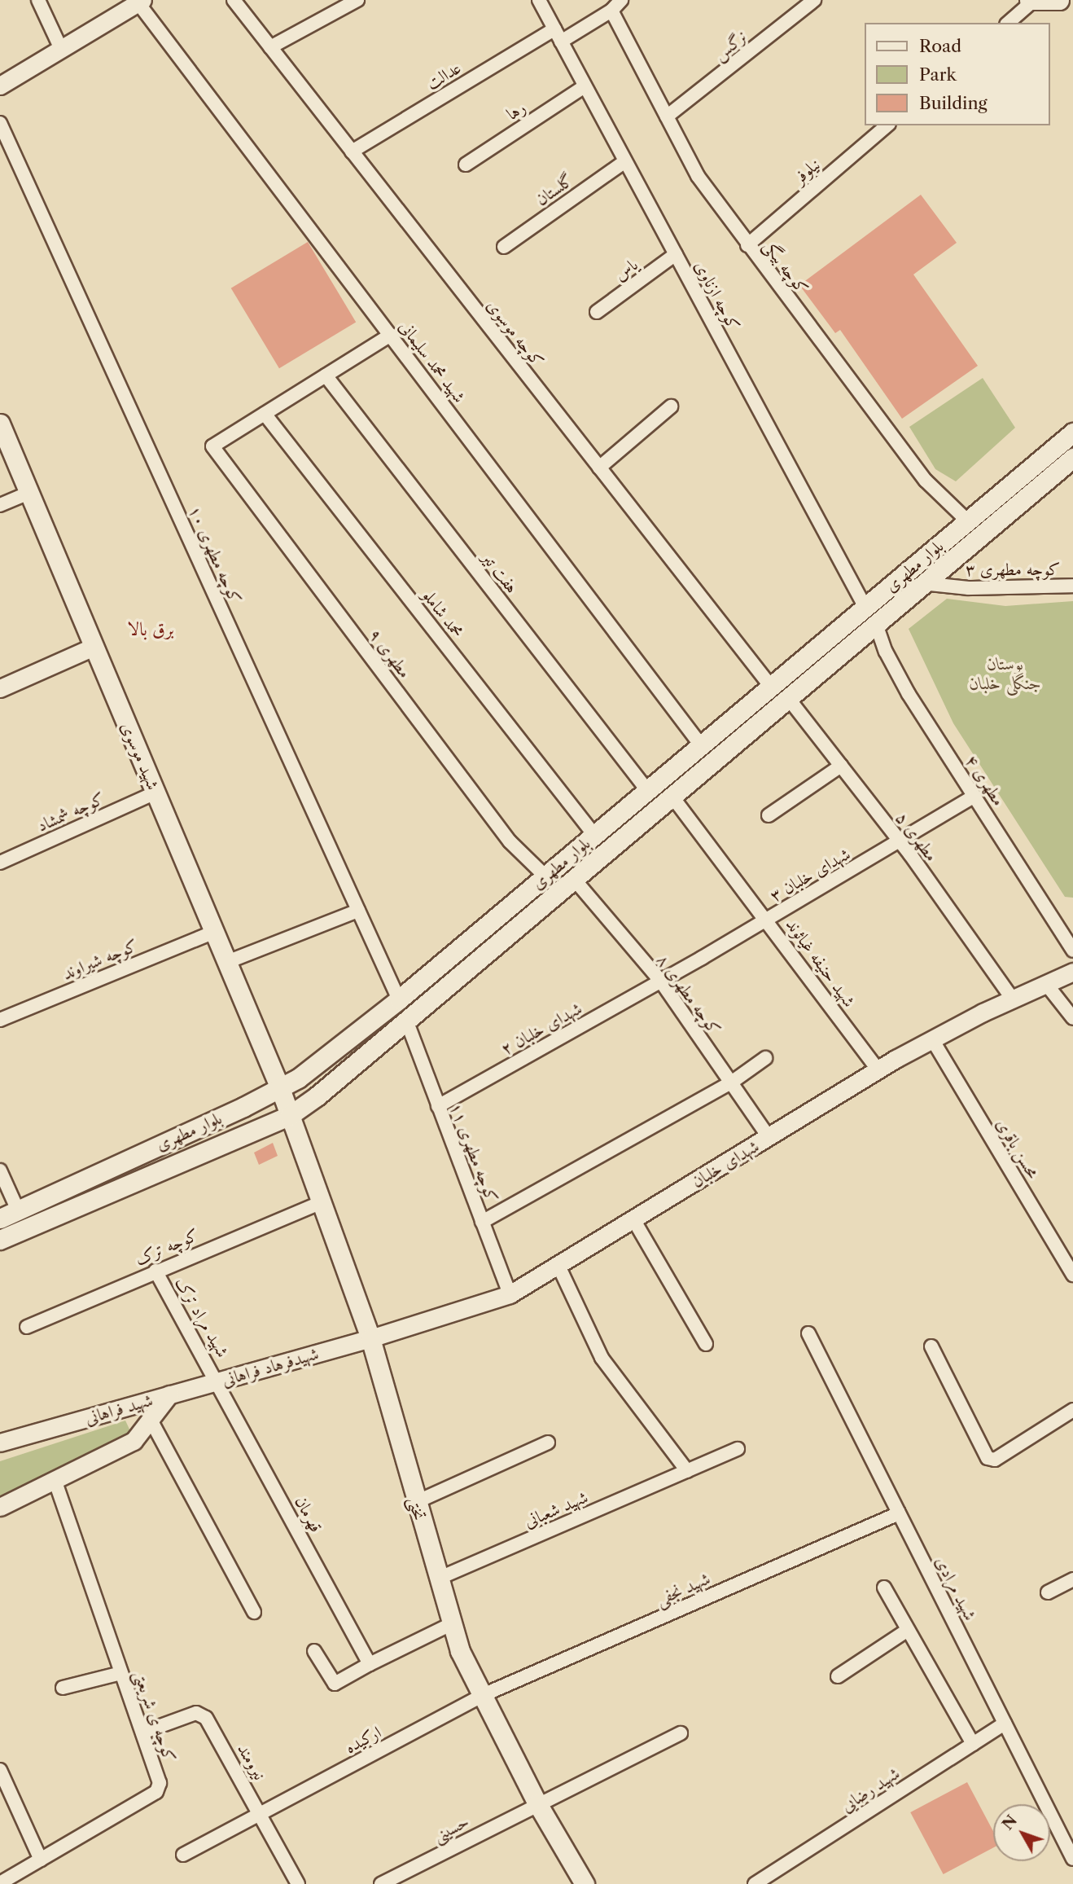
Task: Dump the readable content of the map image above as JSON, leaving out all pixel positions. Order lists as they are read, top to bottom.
{
  "streets": {
    "main road": ["بلوار مطهری", "شهید موسوی", "تختی"],
    "street": [
      "نرگس",
      "عدالت",
      "رها",
      "نیلوفر",
      "گلستان",
      "کوچه بیگی",
      "یاس",
      "کوچه ازناوی",
      "کوچه موسوی",
      "شهید محمد سلیمانی",
      "کوچه مطهری ۱۰",
      "کوچه مطهری ۳",
      "هفت تیر",
      "محمد شاملو",
      "مطهری ۹",
      "مطهری ۴",
      "کوچه شمشاد",
      "مطهری ۵",
      "شهدای خلبان ۳",
      "کوچه شیراوند",
      "شهید حنیفه غیاثوند",
      "کوچه مطهری ۸",
      "شهدای خلبان ۲",
      "محسن باقری",
      "کوچه مطهری ۱۱",
      "شهدای خلبان",
      "کوچه ترک",
      "شهید مراد ترک",
      "شهیدفرهاد فراهانی",
      "شهید فراهانی",
      "شهید شعبانی",
      "قهرمان",
      "شهید مرادی",
      "شهید نجفی",
      "کوچه ی شریعتی",
      "ارکیده",
      "نیرومند",
      "شهید رضایی",
      "حسینی"
    ]
  },
  "crossings": [
    ["نرگس", "کوچه بیگی"],
    ["عدالت", "کوچه بیگی"],
    ["عدالت", "کوچه ازناوی"],
    ["عدالت", "کوچه موسوی"],
    ["رها", "کوچه ازناوی"],
    ["نیلوفر", "کوچه بیگی"],
    ["گلستان", "کوچه ازناوی"],
    ["کوچه بیگی", "بلوار مطهری"],
    ["یاس", "کوچه ازناوی"],
    ["کوچه ازناوی", "بلوار مطهری"],
    ["کوچه موسوی", "بلوار مطهری"],
    ["شهید محمد سلیمانی", "بلوار مطهری"],
    ["کوچه مطهری ۱۰", "بلوار مطهری"],
    ["بلوار مطهری", "کوچه مطهری ۳"],
    ["بلوار مطهری", "هفت تیر"],
    ["بلوار مطهری", "محمد شاملو"],
    ["بلوار مطهری", "مطهری ۹"],
    ["بلوار مطهری", "شهید موسوی"],
    ["بلوار مطهری", "مطهری ۴"],
    ["بلوار مطهری", "مطهری ۵"],
    ["بلوار مطهری", "شهید حنیفه غیاثوند"],
    ["بلوار مطهری", "کوچه مطهری ۸"],
    ["بلوار مطهری", "کوچه مطهری ۱۱"],
    ["بلوار مطهری", "تختی"],
    ["محمد شاملو", "مطهری ۹"],
    ["شهید موسوی", "کوچه شمشاد"],
    ["شهید موسوی", "کوچه شیراوند"],
    ["شهید موسوی", "تختی"],
    ["مطهری ۴", "شهدای خلبان ۳"],
    ["مطهری ۵", "شهدای خلبان ۳"],
    ["مطهری ۵", "شهدای خلبان"],
    ["شهدای خلبان ۳", "شهید حنیفه غیاثوند"],
    ["شهدای خلبان ۳", "کوچه مطهری ۸"],
    ["شهدای خلبان ۳", "شهدای خلبان ۲"],
    ["شهید حنیفه غیاثوند", "شهدای خلبان"],
    ["کوچه مطهری ۸", "شهدای خلبان ۲"],
    ["کوچه مطهری ۸", "شهدای خلبان"],
    ["شهدای خلبان ۲", "کوچه مطهری ۱۱"],
    ["محسن باقری", "شهدای خلبان"],
    ["کوچه مطهری ۱۱", "شهدای خلبان"],
    ["شهدای خلبان", "شهیدفرهاد فراهانی"],
    ["شهدای خلبان", "تختی"],
    ["کوچه ترک", "شهید مراد ترک"],
    ["کوچه ترک", "تختی"],
    ["شهید مراد ترک", "شهیدفرهاد فراهانی"],
    ["شهید مراد ترک", "قهرمان"],
    ["شهیدفرهاد فراهانی", "شهید فراهانی"],
    ["شهیدفرهاد فراهانی", "تختی"],
    ["شهیدفرهاد فراهانی", "قهرمان"],
    ["شهید فراهانی", "کوچه ی شریعتی"],
    ["تختی", "شهید شعبانی"],
    ["تختی", "شهید نجفی"],
    ["تختی", "ارکیده"],
    ["تختی", "حسینی"],
    ["شهید مرادی", "شهید نجفی"],
    ["شهید مرادی", "شهید رضایی"],
    ["شهید نجفی", "ارکیده"],
    ["کوچه ی شریعتی", "نیرومند"],
    ["ارکیده", "نیرومند"]
  ],
  "districts": ["برق بالا"],
  "parks": ["بوستان جنگلی خلبان"],
  "legend": ["Road", "Park", "Building"],
  "north": "top left"
}
